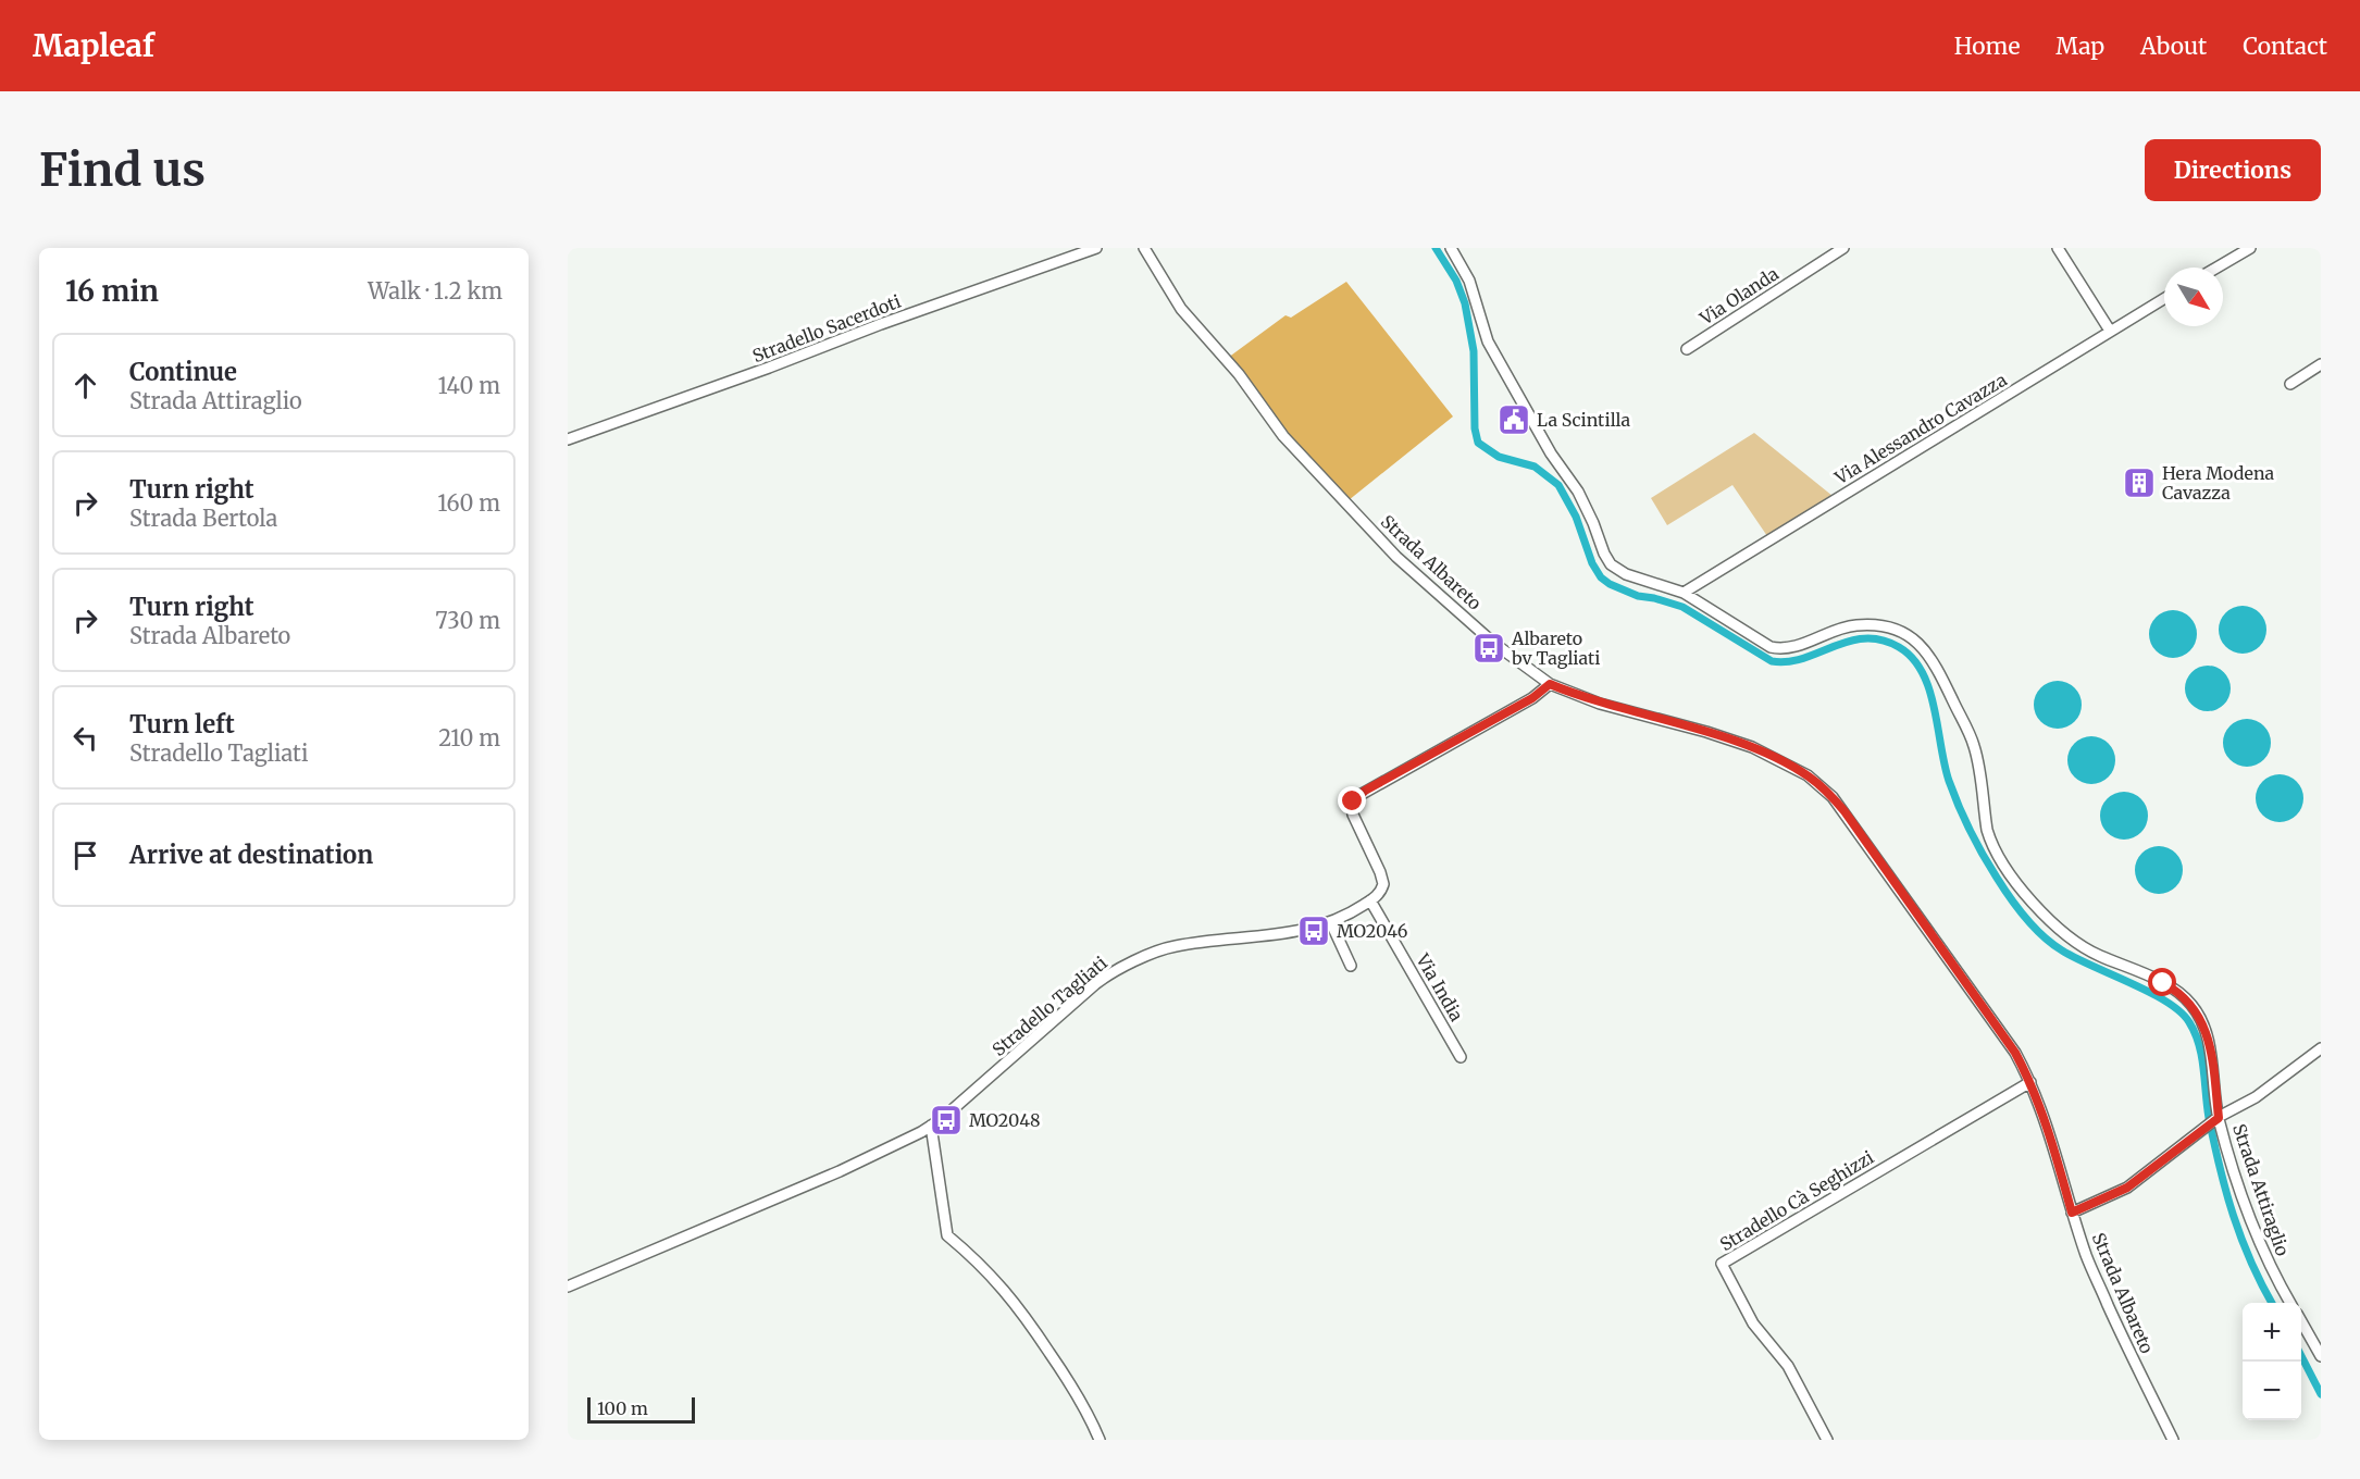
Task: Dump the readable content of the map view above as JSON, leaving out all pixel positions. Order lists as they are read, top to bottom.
{
  "streets": {
    "street": [
      "Via Olanda",
      "Stradello Sacerdoti",
      "Via Alessandro Cavazza",
      "Strada Albareto",
      "Via India",
      "Stradello Tagliati",
      "Strada Attiraglio",
      "Stradello Cà Seghizzi"
    ]
  },
  "crossings": [
    ["Via Alessandro Cavazza", "Strada Attiraglio"],
    ["Strada Albareto", "Stradello Cà Seghizzi"],
    ["Via India", "Stradello Tagliati"]
  ],
  "places": {
    "public building": ["La Scintilla"],
    "building": ["Hera Modena Cavazza"],
    "bus stop": ["Albareto bv Tagliati", "MO2046", "MO2048"]
  },
  "scale_bar": "100 m",
  "north": "bottom right",
  "page": {
    "header": "Mapleaf",
    "nav": [
      "Home",
      "Map",
      "About",
      "Contact"
    ],
    "buttons": "Directions",
    "title": "Find us",
    "heading": ["16 min", "Walk · 1.2 km"],
    "list": [
      ["Continue", "Strada Attiraglio", "140 m"],
      ["Turn right", "Strada Bertola", "160 m"],
      ["Turn right", "Strada Albareto", "730 m"],
      ["Turn left", "Stradello Tagliati", "210 m"],
      "Arrive at destination"
    ],
    "map_buttons": ["+", "−"],
    "scale": "100 m"
  }
}
